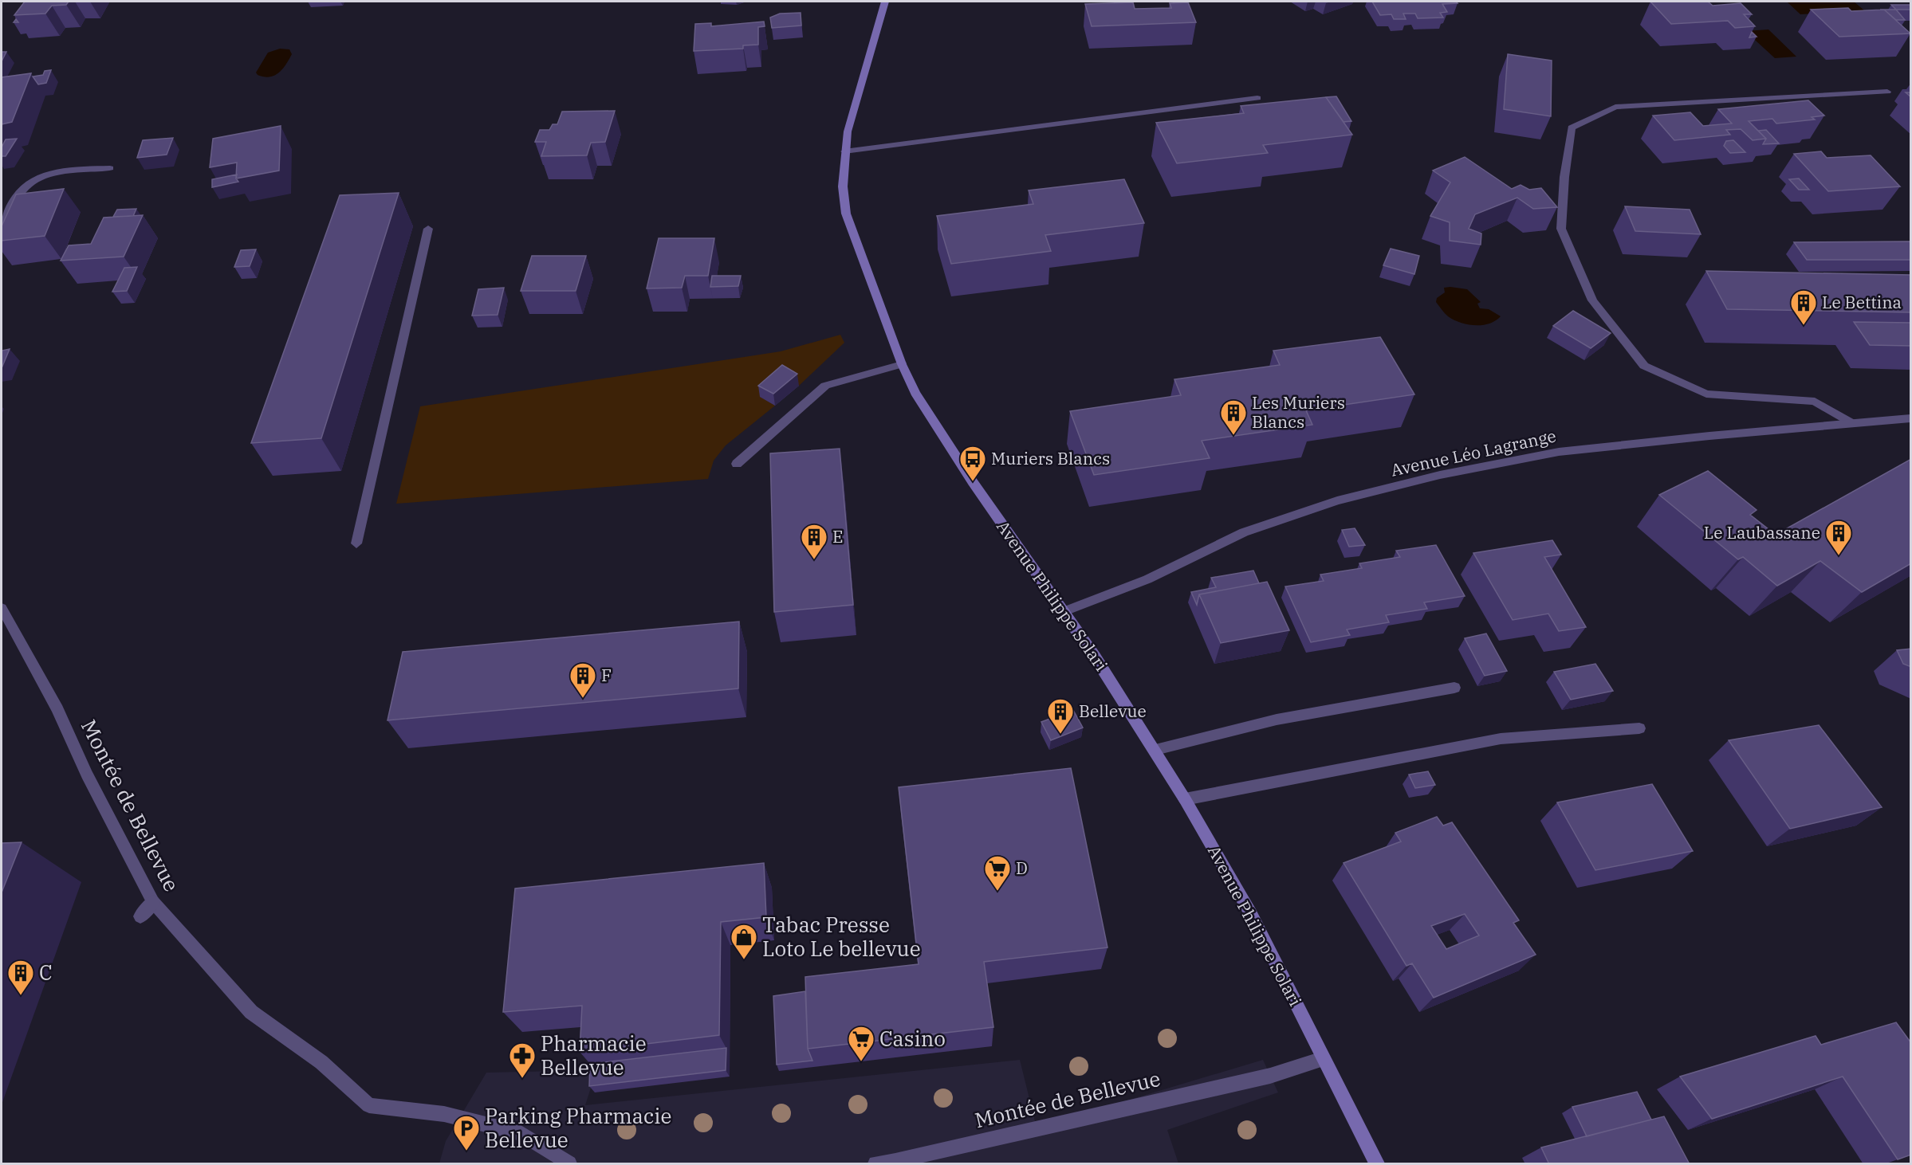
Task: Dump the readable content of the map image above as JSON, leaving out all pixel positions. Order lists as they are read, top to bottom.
{
  "streets": {
    "main road": ["Avenue Philippe Solari"],
    "street": ["Avenue Léo Lagrange", "Montée de Bellevue"]
  },
  "crossings": [
    ["Avenue Léo Lagrange", "Avenue Philippe Solari"],
    ["Avenue Philippe Solari", "Montée de Bellevue"]
  ],
  "places": {
    "building": [
      "Le Bettina",
      "Les Muriers Blancs",
      "Le Laubassane",
      "E",
      "F",
      "Bellevue",
      "C"
    ],
    "bus stop": ["Muriers Blancs"],
    "supermarket": ["D", "Casino"],
    "shop": ["Tabac Presse Loto Le bellevue"],
    "pharmacy": ["Pharmacie Bellevue"],
    "parking": ["Parking Pharmacie Bellevue"]
  }
}
